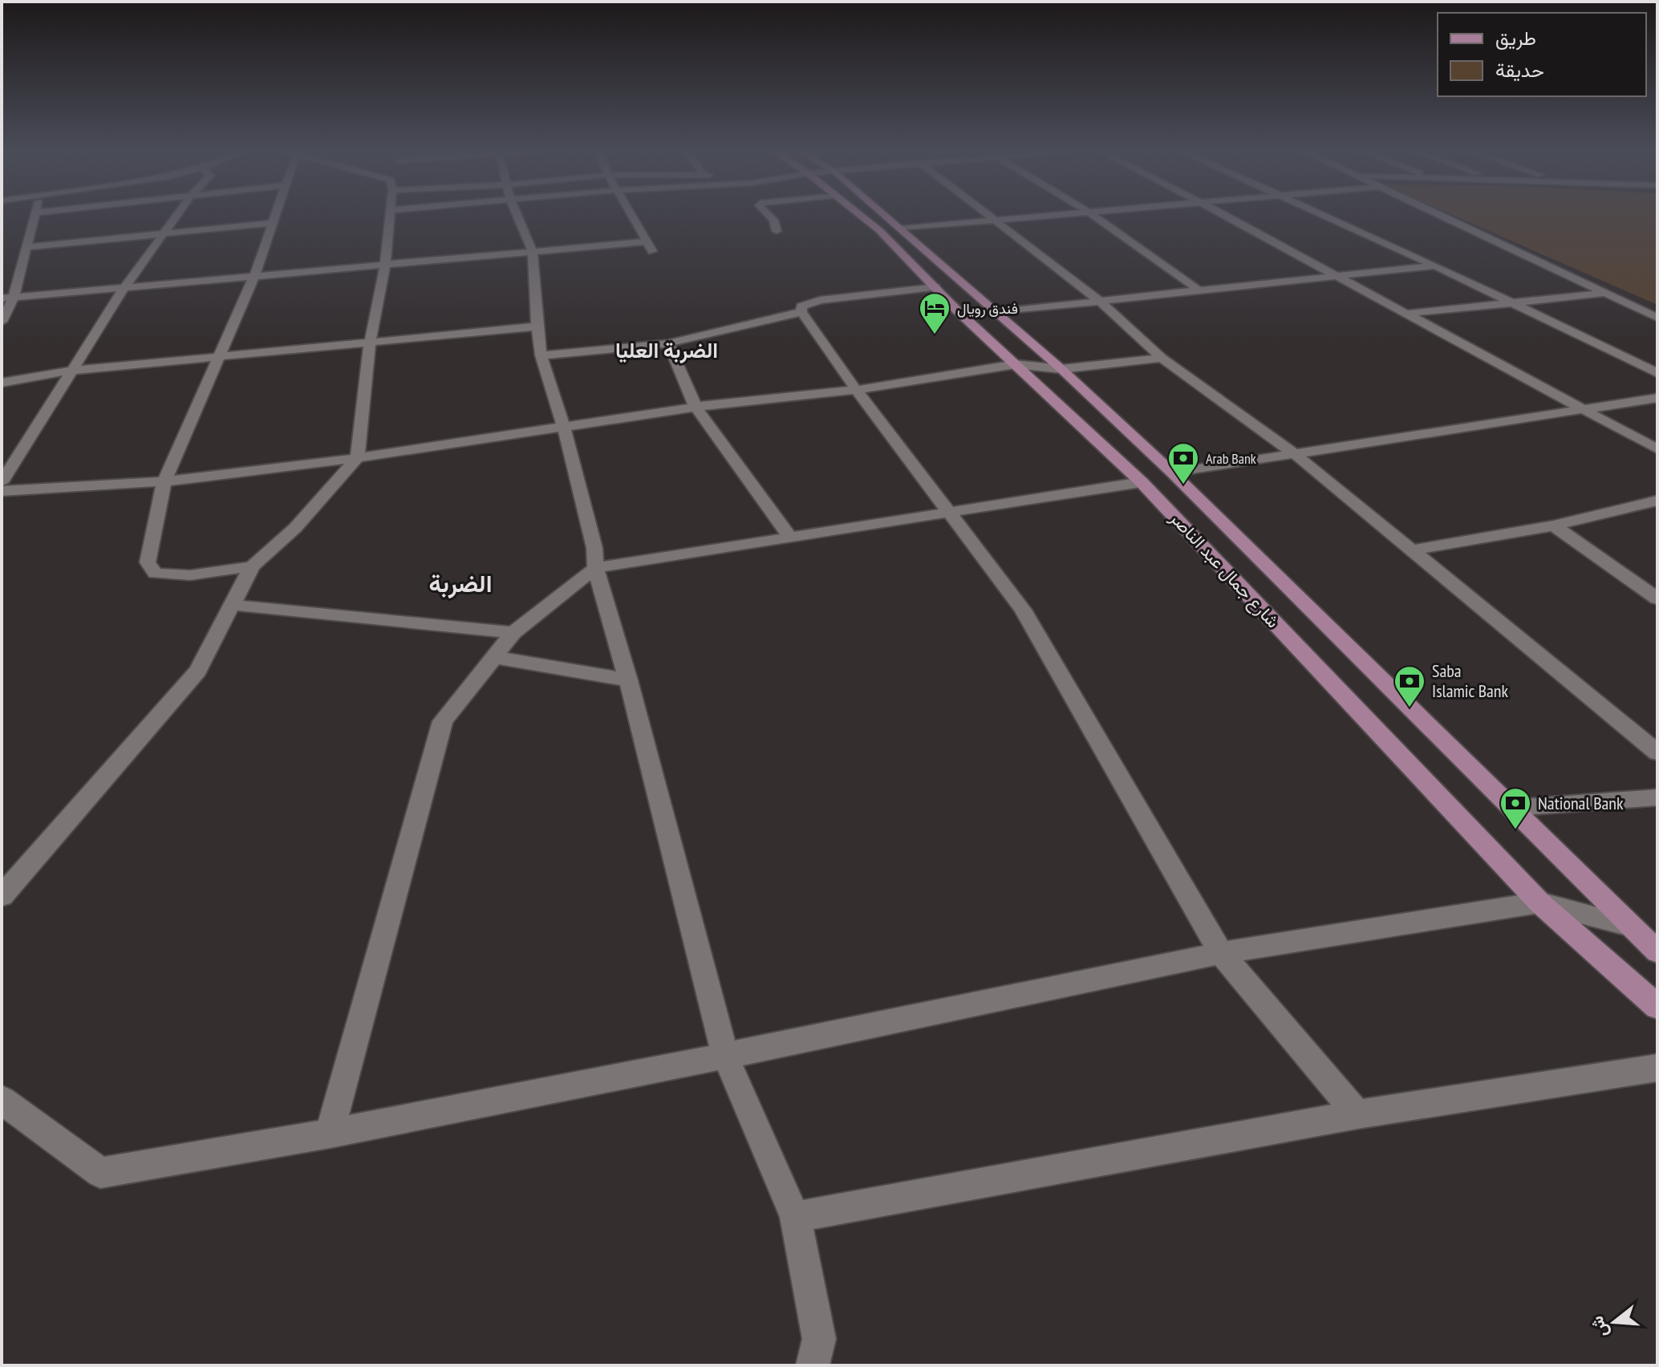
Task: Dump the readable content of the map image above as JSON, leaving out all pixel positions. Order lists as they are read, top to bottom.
{
  "streets": {
    "main road": ["شارع جمال عبد الناصر"]
  },
  "districts": ["الضربة العليا", "الضربة"],
  "places": {
    "hotel": ["فندق رويال"],
    "bank": ["Arab Bank", "Saba Islamic Bank", "National Bank"]
  },
  "legend": ["طريق", "حديقة"],
  "north": "left"
}
